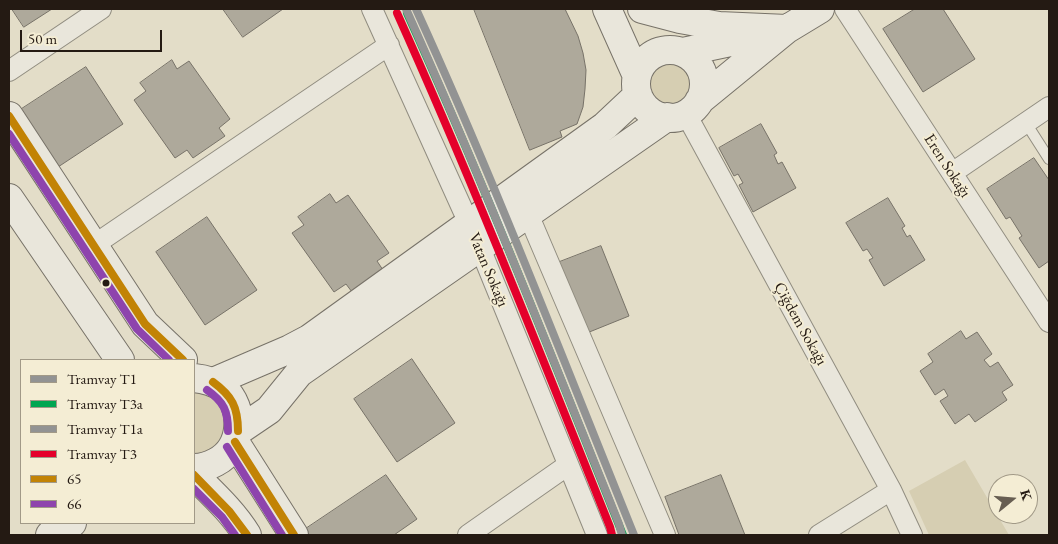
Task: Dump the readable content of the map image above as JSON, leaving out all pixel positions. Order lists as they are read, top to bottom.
{
  "streets": {
    "street": ["Eren Sokağı", "Vatan Sokağı", "Çiğdem Sokağı"]
  },
  "lines": [
    "tram line T1",
    "tram line T1a",
    "tram line T3a",
    "tram line T3",
    "transit line 65",
    "transit line 66"
  ],
  "legend": [
    "Tramvay T1",
    "Tramvay T3a",
    "Tramvay T1a",
    "Tramvay T3",
    "65",
    "66"
  ],
  "scale_bar": "50 m",
  "north": "right"
}
